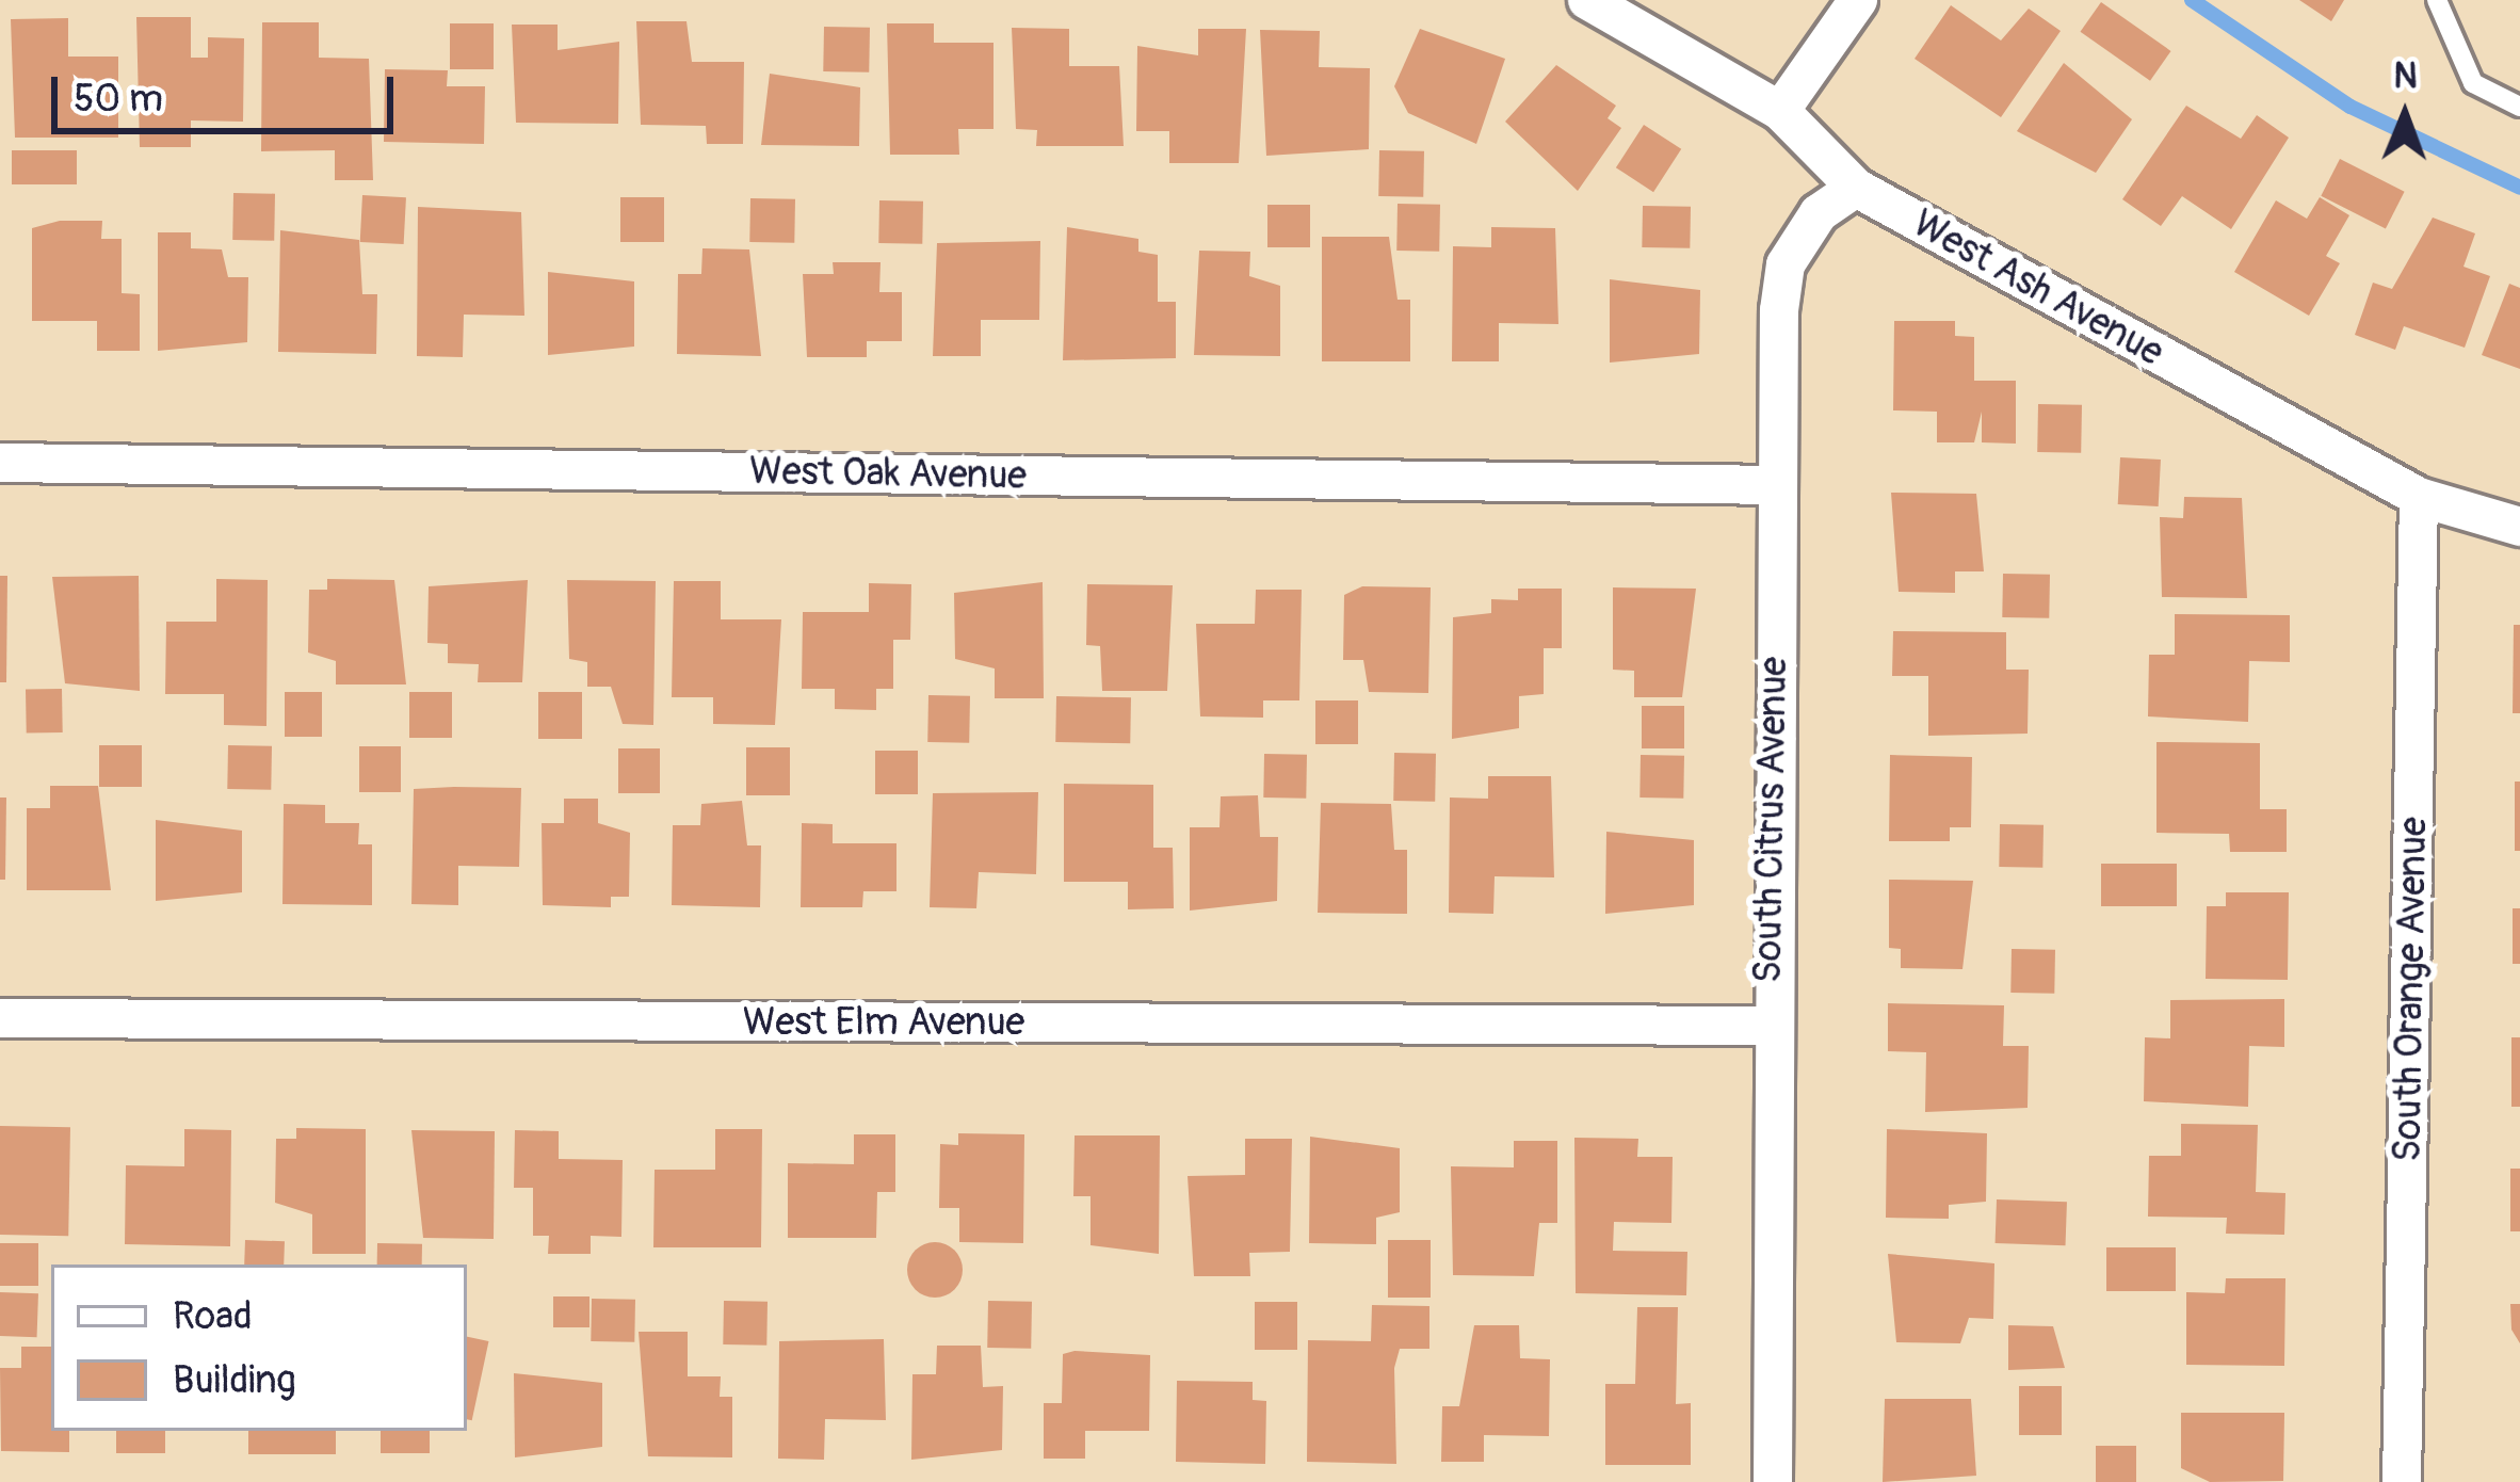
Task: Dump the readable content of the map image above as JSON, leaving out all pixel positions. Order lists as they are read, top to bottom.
{
  "streets": {
    "street": [
      "West Ash Avenue",
      "West Oak Avenue",
      "South Citrus Avenue",
      "South Orange Avenue",
      "West Elm Avenue"
    ]
  },
  "crossings": [
    ["West Ash Avenue", "South Citrus Avenue"],
    ["West Ash Avenue", "South Orange Avenue"],
    ["West Oak Avenue", "South Citrus Avenue"],
    ["South Citrus Avenue", "West Elm Avenue"]
  ],
  "legend": ["Road", "Building"],
  "scale_bar": "50 m",
  "north": "top"
}
